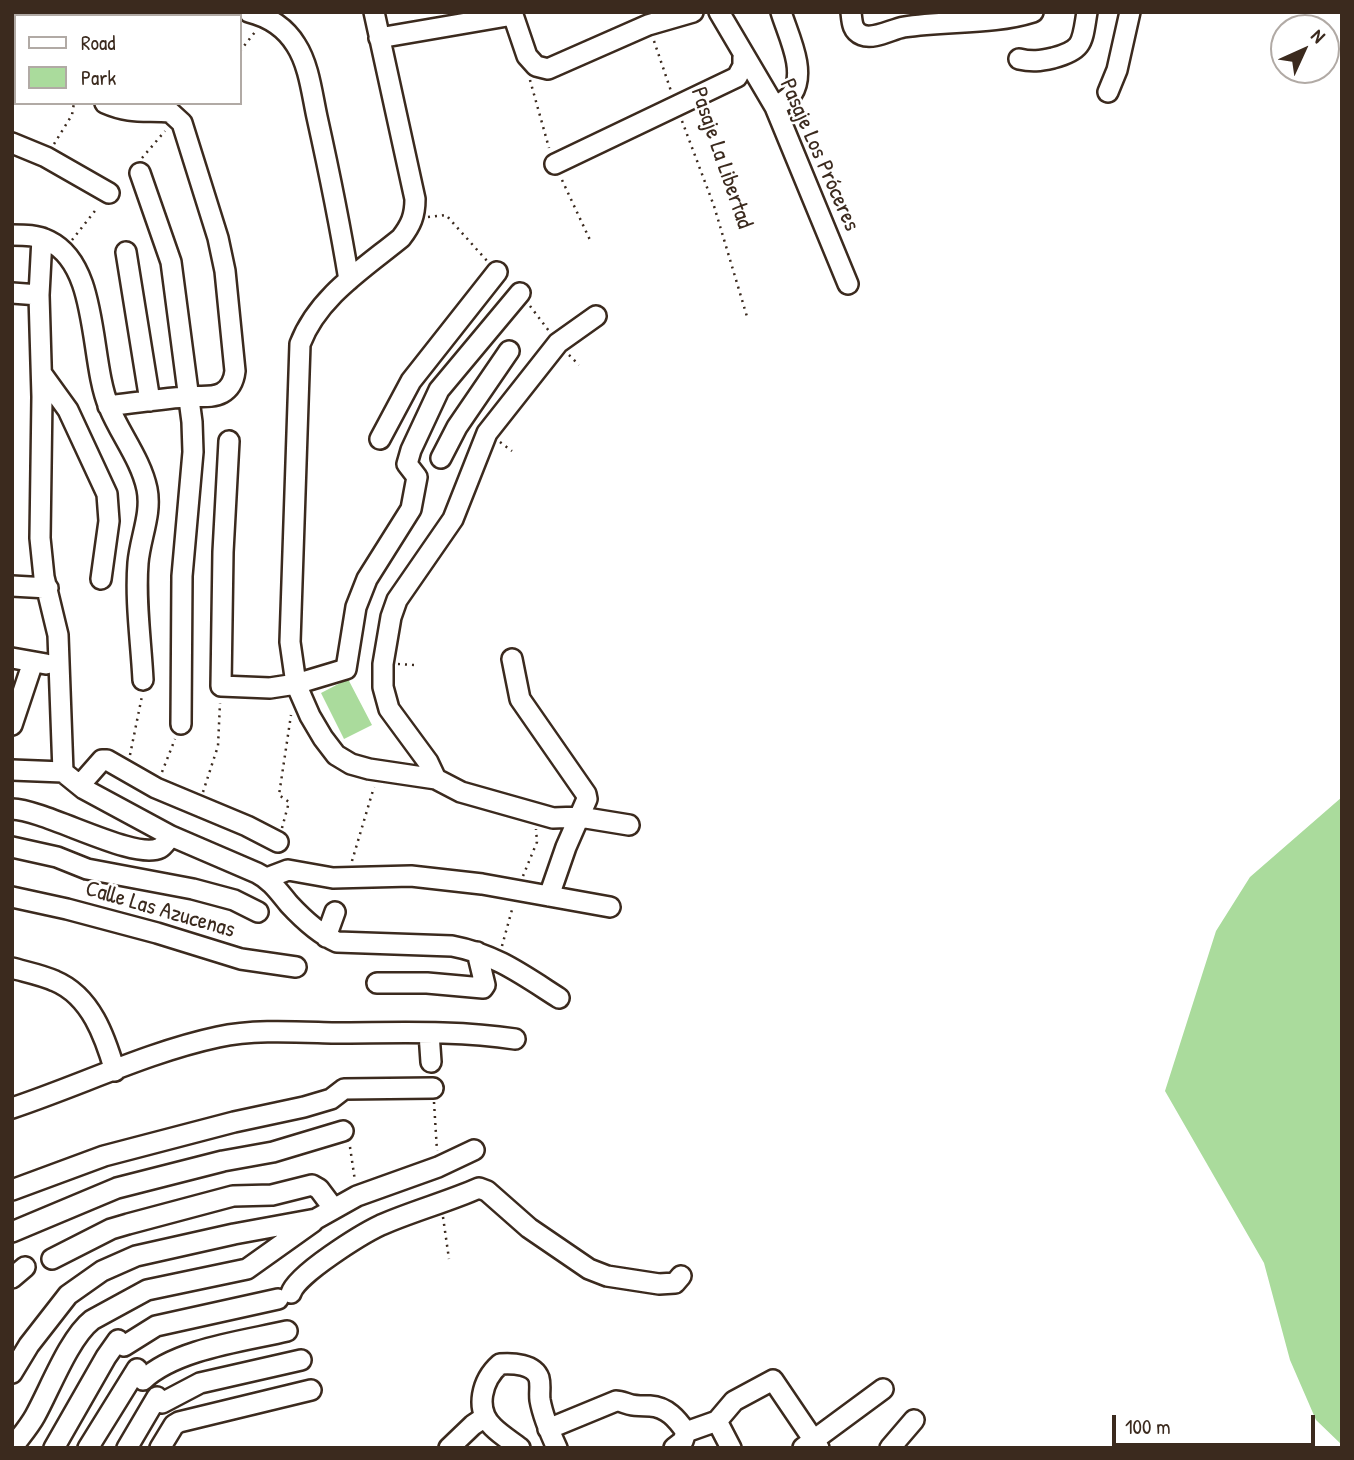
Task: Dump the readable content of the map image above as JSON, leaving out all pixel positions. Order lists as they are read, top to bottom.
{
  "streets": {
    "street": ["Pasaje Los Próceres", "Calle Las Azucenas"],
    "path": ["Pasaje La Libertad"]
  },
  "legend": ["Road", "Park"],
  "scale_bar": "100 m",
  "north": "top right"
}
